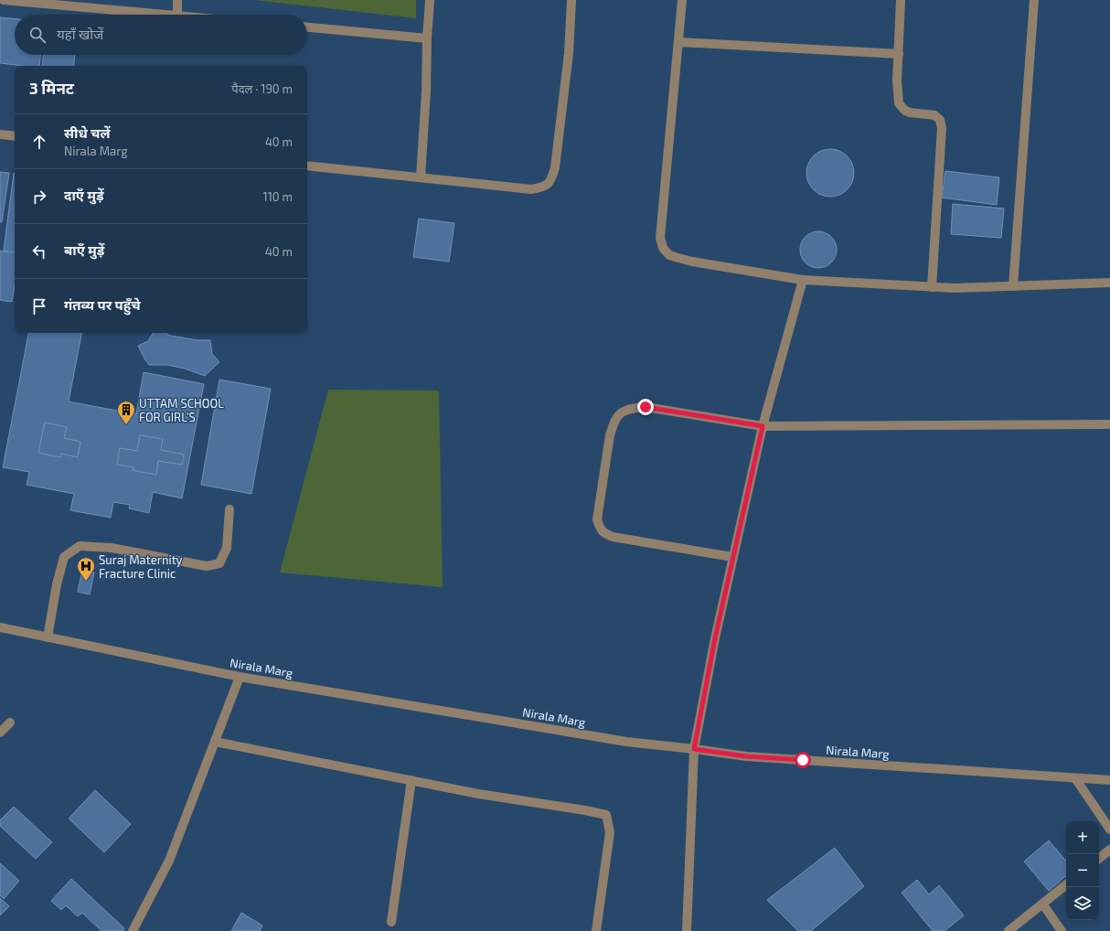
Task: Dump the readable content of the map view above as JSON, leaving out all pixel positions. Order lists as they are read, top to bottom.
{
  "streets": {
    "street": ["Nirala Marg"]
  },
  "places": {
    "building": ["UTTAM SCHOOL FOR GIRL'S"],
    "hospital": ["Suraj Maternity Fracture Clinic"]
  },
  "page": {
    "search": "यहाँ खोजें",
    "heading": ["3 मिनट", "पैदल · 190 m"],
    "list": [
      ["सीधे चलें", "Nirala Marg", "40 m"],
      ["दाएँ मुड़ें", "110 m"],
      ["बाएँ मुड़ें", "40 m"],
      "गंतव्य पर पहुँचे"
    ],
    "map_buttons": ["+", "−"]
  }
}
